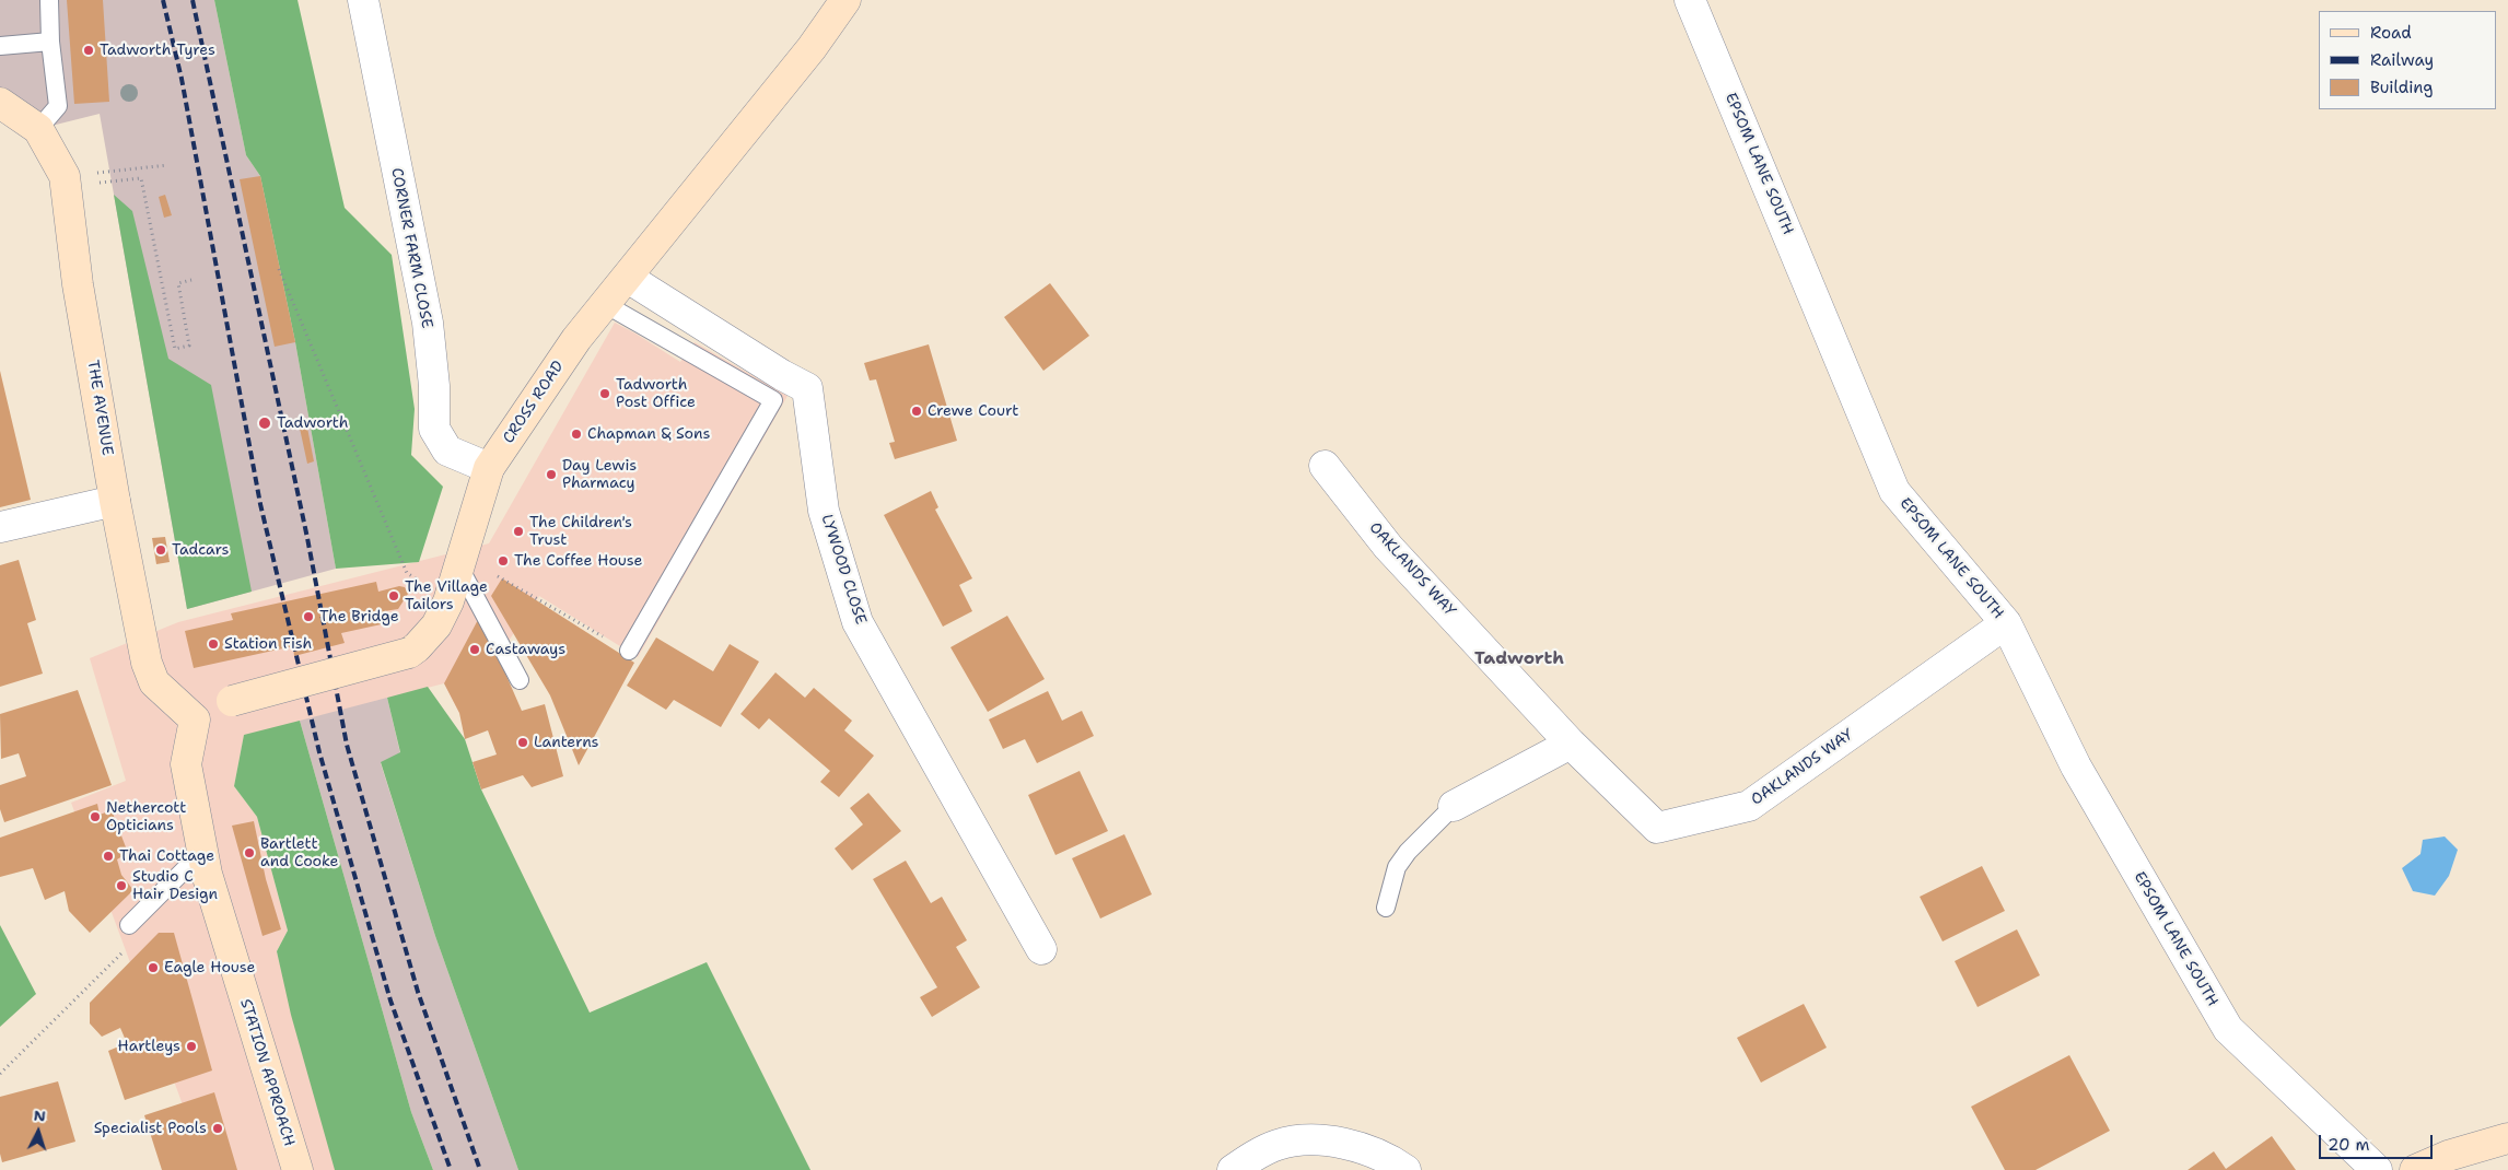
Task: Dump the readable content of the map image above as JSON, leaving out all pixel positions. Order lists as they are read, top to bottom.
{
  "streets": {
    "main road": ["CROSS ROAD", "THE AVENUE", "STATION APPROACH"],
    "street": [
      "EPSOM LANE SOUTH",
      "CORNER FARM CLOSE",
      "LYWOOD CLOSE",
      "OAKLANDS WAY"
    ]
  },
  "crossings": [
    ["EPSOM LANE SOUTH", "OAKLANDS WAY"],
    ["CORNER FARM CLOSE", "CROSS ROAD"],
    ["CROSS ROAD", "THE AVENUE"],
    ["CROSS ROAD", "LYWOOD CLOSE"],
    ["CROSS ROAD", "STATION APPROACH"],
    ["THE AVENUE", "STATION APPROACH"]
  ],
  "districts": ["Tadworth"],
  "places": [
    "Tadworth Tyres",
    "Tadworth Post Office",
    "Crewe Court",
    "Tadworth",
    "Chapman & Sons",
    "Day Lewis Pharmacy",
    "The Children's Trust",
    "Tadcars",
    "The Coffee House",
    "The Village Tailors",
    "The Bridge",
    "Station Fish",
    "Castaways",
    "Lanterns",
    "Nethercott Opticians",
    "Bartlett and Cooke",
    "Thai Cottage",
    "Studio C Hair Design",
    "Eagle House",
    "Hartleys",
    "Specialist Pools"
  ],
  "legend": ["Road", "Railway", "Building"],
  "scale_bar": "20 m",
  "north": "top"
}
